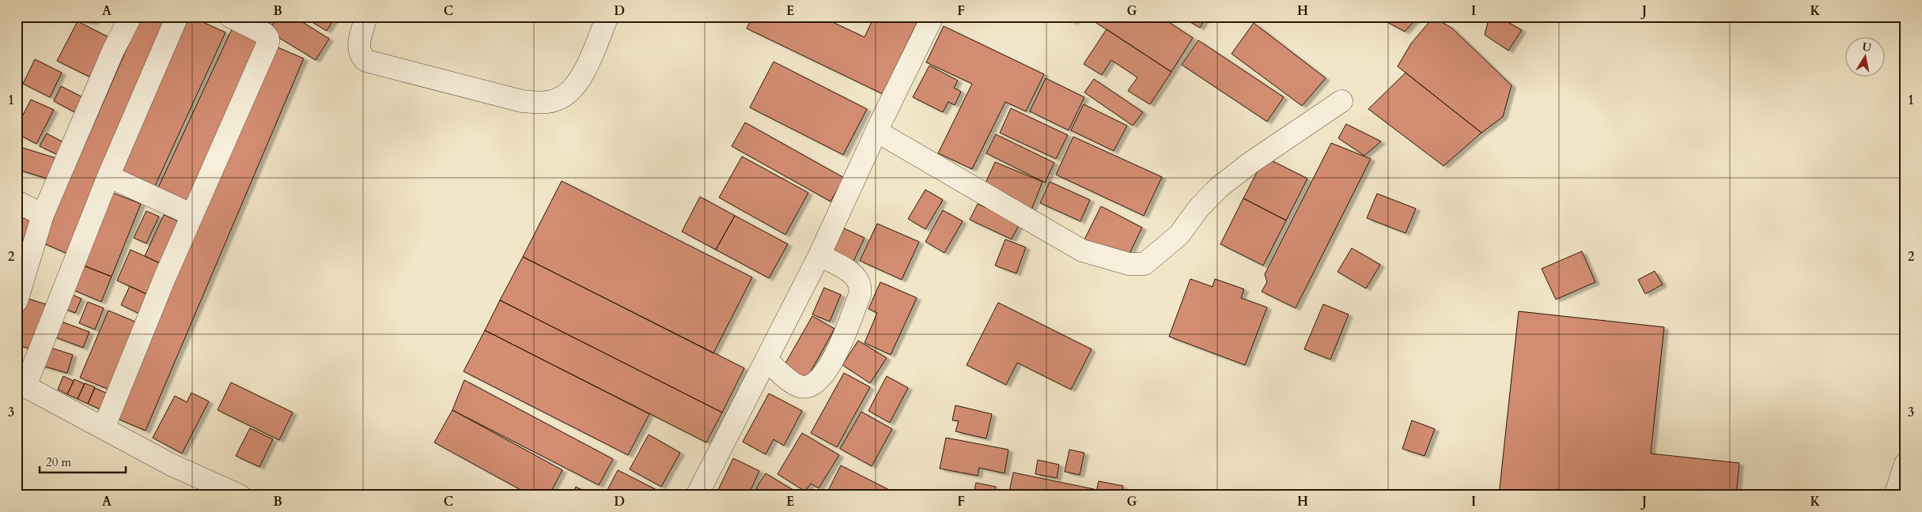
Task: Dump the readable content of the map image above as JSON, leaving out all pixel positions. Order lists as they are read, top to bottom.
{
  "scale_bar": "20 m",
  "north": "top",
  "grid": {
    "columns": [
      "A",
      "B",
      "C",
      "D",
      "E",
      "F",
      "G",
      "H",
      "I",
      "J",
      "K"
    ],
    "rows": ["1", "2", "3"]
  }
}
